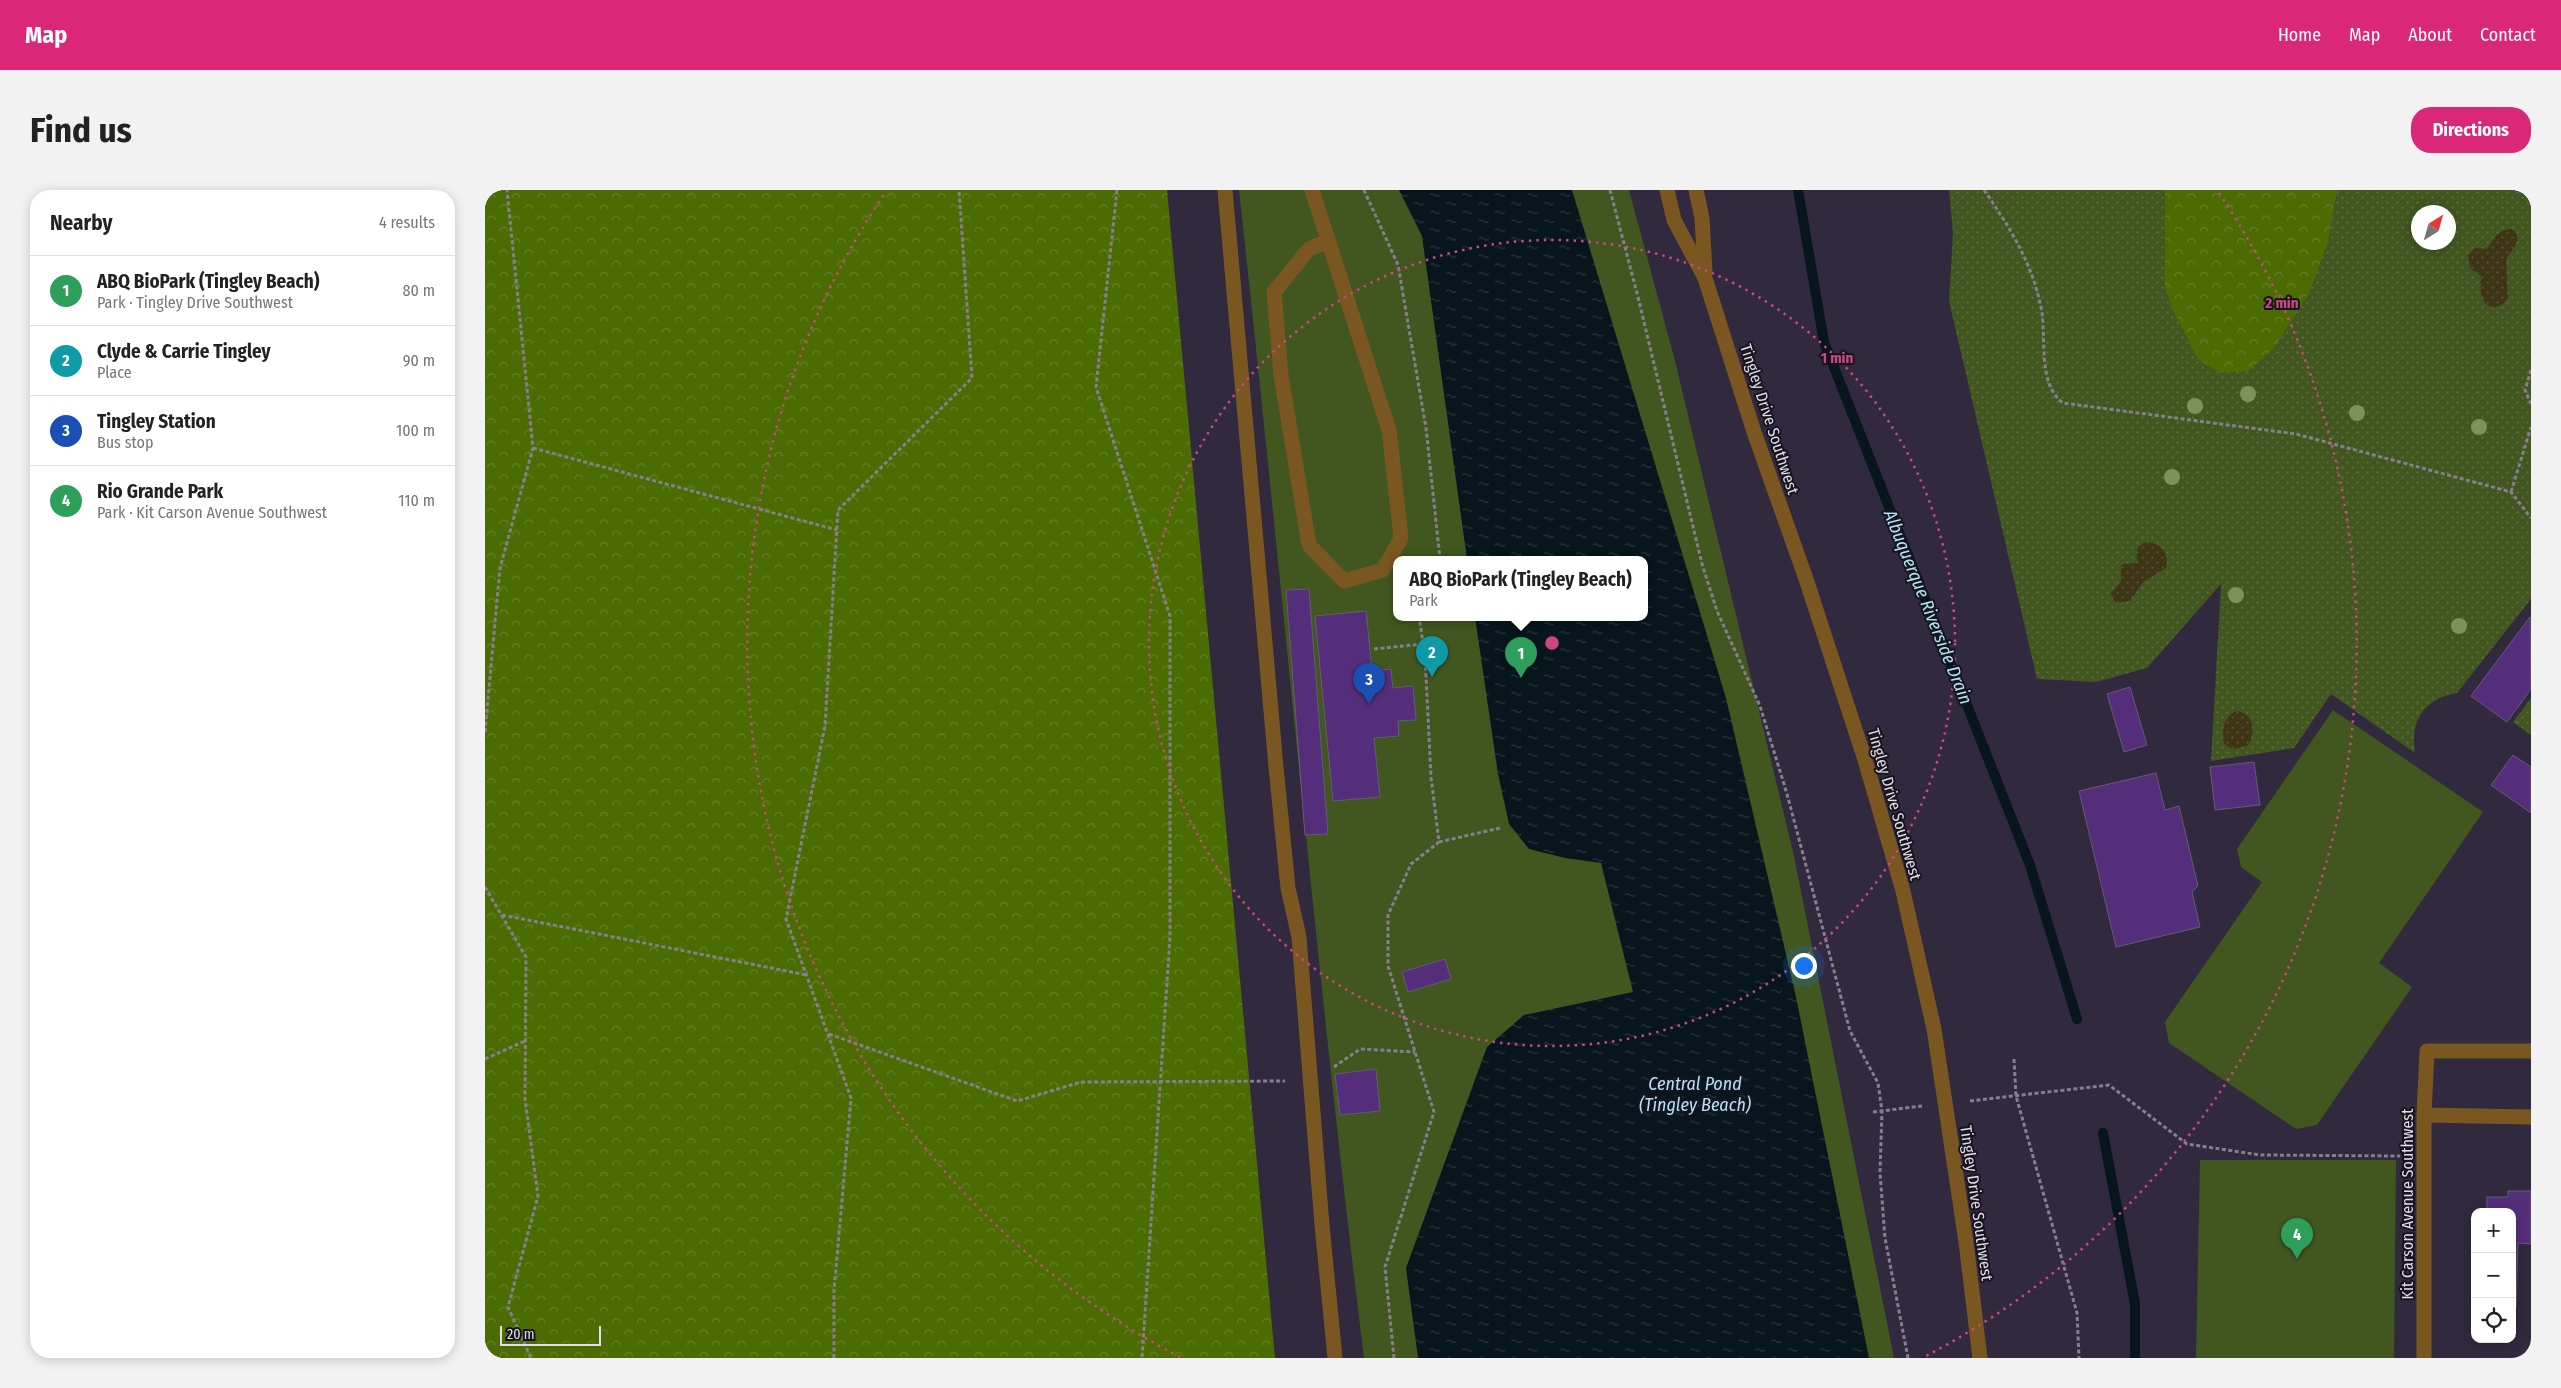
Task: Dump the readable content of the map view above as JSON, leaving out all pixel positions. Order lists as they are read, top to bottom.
{
  "streets": {
    "street": ["Tingley Drive Southwest", "Kit Carson Avenue Southwest"]
  },
  "water": ["Albuquerque Riverside Drain", "Central Pond (Tingley Beach)"],
  "scale_bar": "20 m",
  "north": "top right",
  "page": {
    "header": "Map",
    "nav": [
      "Home",
      "Map",
      "About",
      "Contact"
    ],
    "buttons": "Directions",
    "title": "Find us",
    "heading": ["Nearby", "4 results"],
    "list": [
      {
        "mark": "1",
        "name": "ABQ BioPark (Tingley Beach)",
        "note": "Park · Tingley Drive Southwest",
        "value": "80 m"
      },
      {
        "mark": "2",
        "name": "Clyde & Carrie Tingley",
        "note": "Place",
        "value": "90 m"
      },
      {
        "mark": "3",
        "name": "Tingley Station",
        "note": "Bus stop",
        "value": "100 m"
      },
      {
        "mark": "4",
        "name": "Rio Grande Park",
        "note": "Park · Kit Carson Avenue Southwest",
        "value": "110 m"
      }
    ],
    "popup": ["ABQ BioPark (Tingley Beach)", "Park"],
    "pins": [
      "2",
      "1",
      "3",
      "4"
    ],
    "map_buttons": ["+", "−"],
    "scale": "20 m"
  },
  "rings": ["2 min", "1 min"]
}
